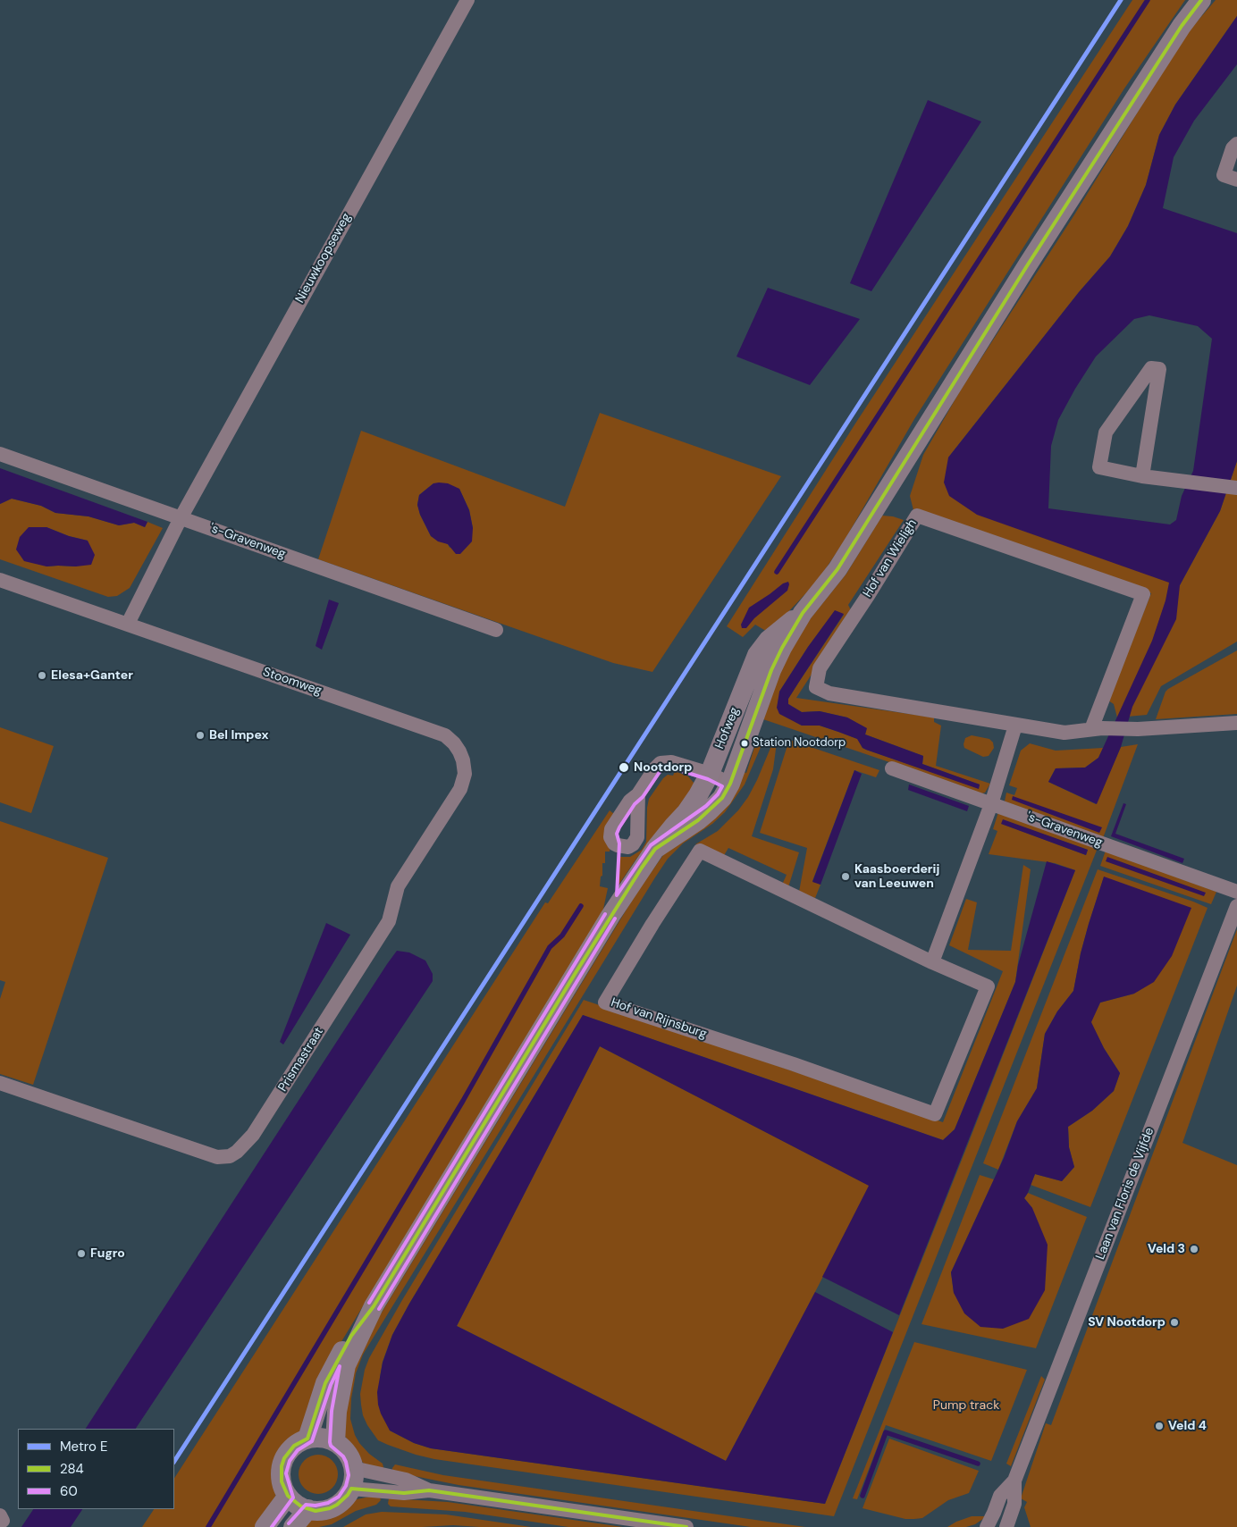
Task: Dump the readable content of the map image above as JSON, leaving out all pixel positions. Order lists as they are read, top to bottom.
{
  "streets": {
    "main road": ["Hofweg"],
    "street": [
      "Nieuwkoopseweg",
      "'s-Gravenweg",
      "Hof van Wieligh",
      "Stoomweg",
      "Hof van Rijnsburg",
      "Prismastraat",
      "Laan van Floris de Vijfde"
    ]
  },
  "crossings": [
    ["Nieuwkoopseweg", "'s-Gravenweg"],
    ["Stoomweg", "Prismastraat"]
  ],
  "parks": ["Pump track"],
  "places": [
    "Elesa+Ganter",
    "Bel Impex",
    "Station Nootdorp",
    "Nootdorp",
    "Kaasboerderij van Leeuwen",
    "Veld 3",
    "Fugro",
    "SV Nootdorp",
    "Veld 4"
  ],
  "lines": ["metro line E", "transit line 284", "transit line 60"],
  "legend": ["Metro E", "284", "60"]
}
